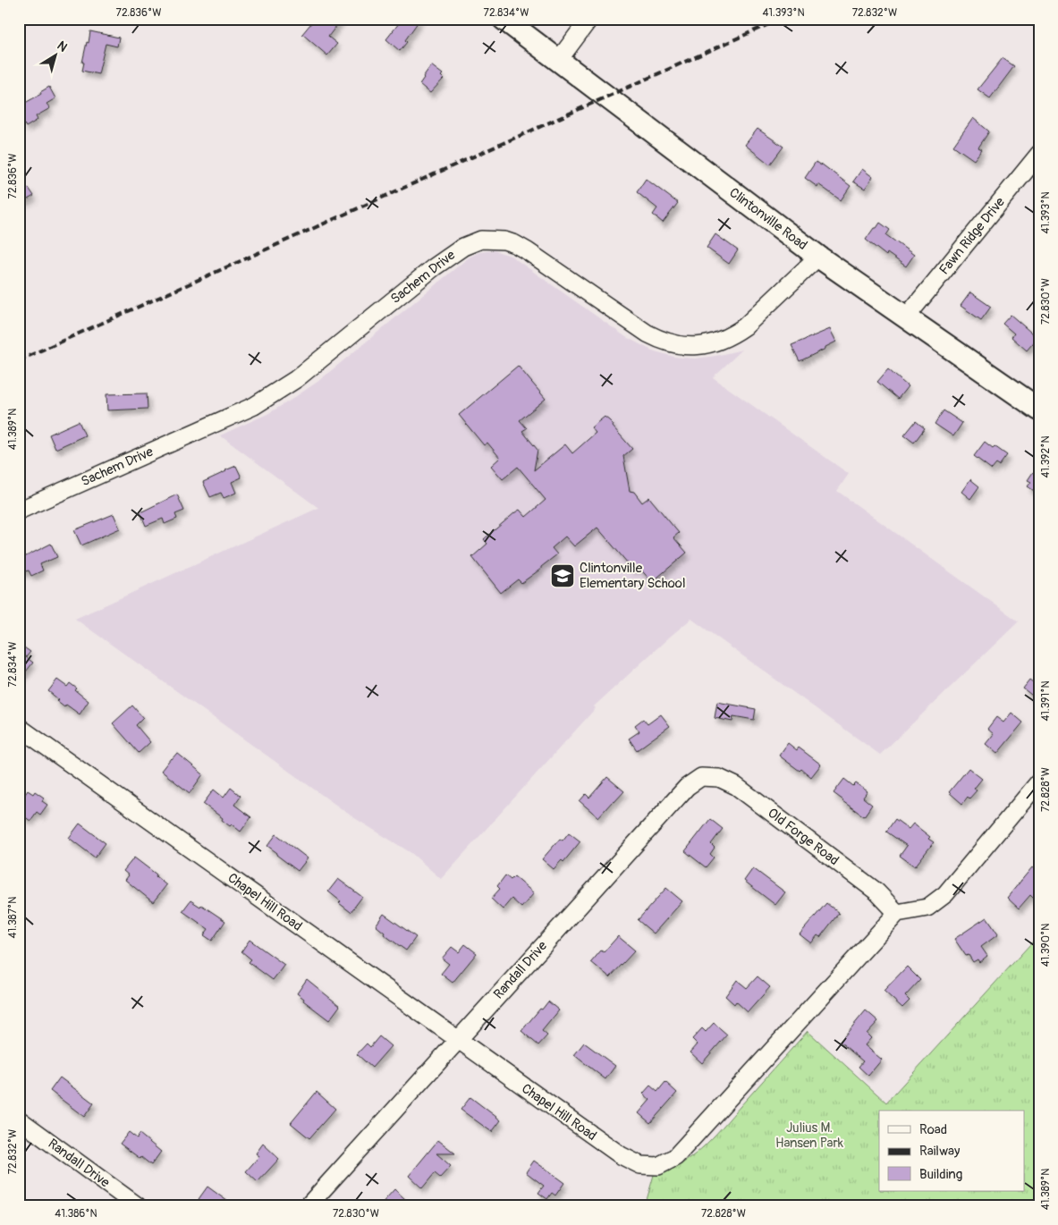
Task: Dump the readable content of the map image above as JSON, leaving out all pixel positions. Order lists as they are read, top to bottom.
{
  "streets": {
    "main road": ["Clintonville Road"],
    "street": [
      "Fawn Ridge Drive",
      "Sachem Drive",
      "Old Forge Road",
      "Chapel Hill Road",
      "Randall Drive"
    ]
  },
  "crossings": [
    ["Clintonville Road", "Fawn Ridge Drive"],
    ["Clintonville Road", "Sachem Drive"],
    ["Old Forge Road", "Chapel Hill Road"],
    ["Old Forge Road", "Randall Drive"],
    ["Chapel Hill Road", "Randall Drive"]
  ],
  "parks": ["Julius M. Hansen Park"],
  "places": {
    "school or university": ["Clintonville Elementary School"]
  },
  "legend": ["Road", "Railway", "Building"],
  "north": "top right",
  "coordinates": [
    "72.836°W",
    "72.834°W",
    "41.393°N",
    "72.832°W",
    "72.830°W",
    "41.389°N",
    "41.392°N",
    "41.391°N",
    "72.828°W",
    "41.387°N",
    "41.390°N",
    "41.386°N"
  ]
}
